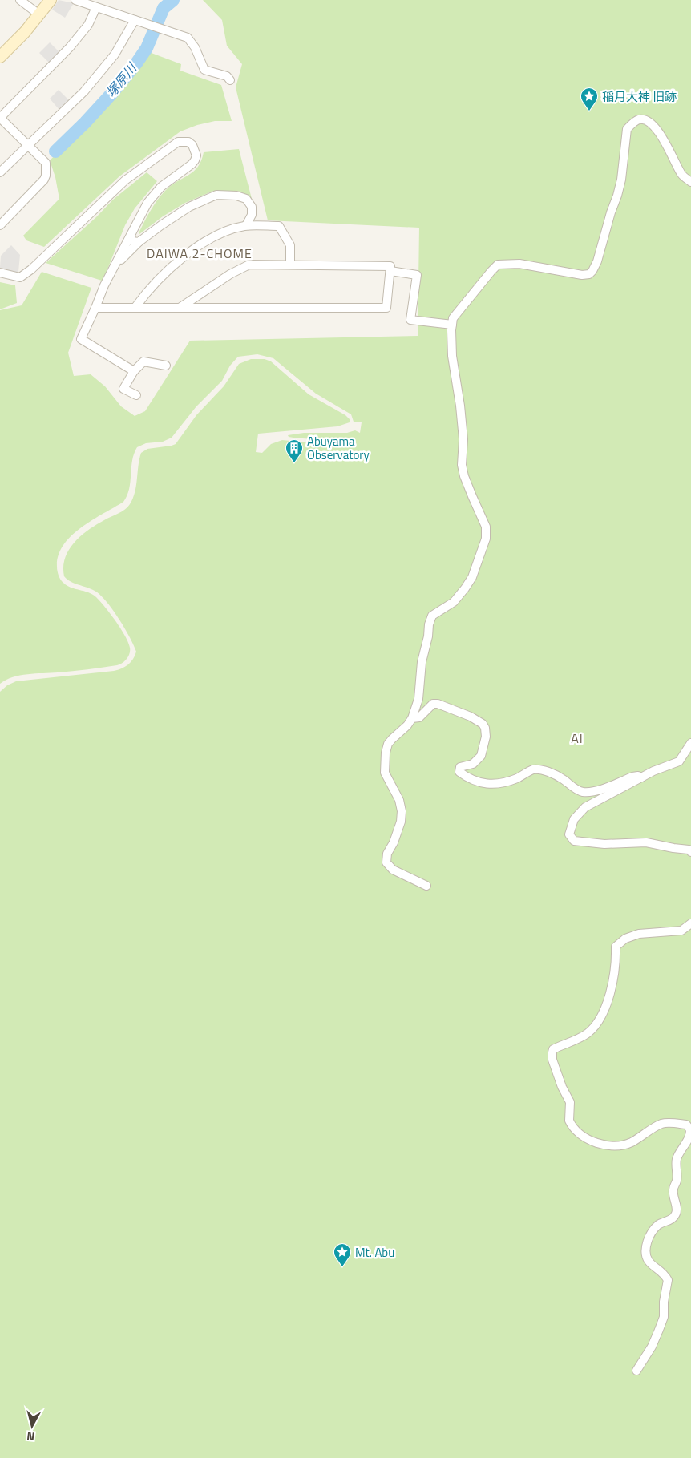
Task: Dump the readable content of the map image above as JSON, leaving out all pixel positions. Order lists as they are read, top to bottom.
{
  "districts": ["DAIWA 2-CHOME", "AI"],
  "water": ["塚原川"],
  "places": {
    "place": ["稲月大神 旧跡", "Mt. Abu"],
    "building": ["Abuyama Observatory"]
  },
  "north": "bottom"
}
